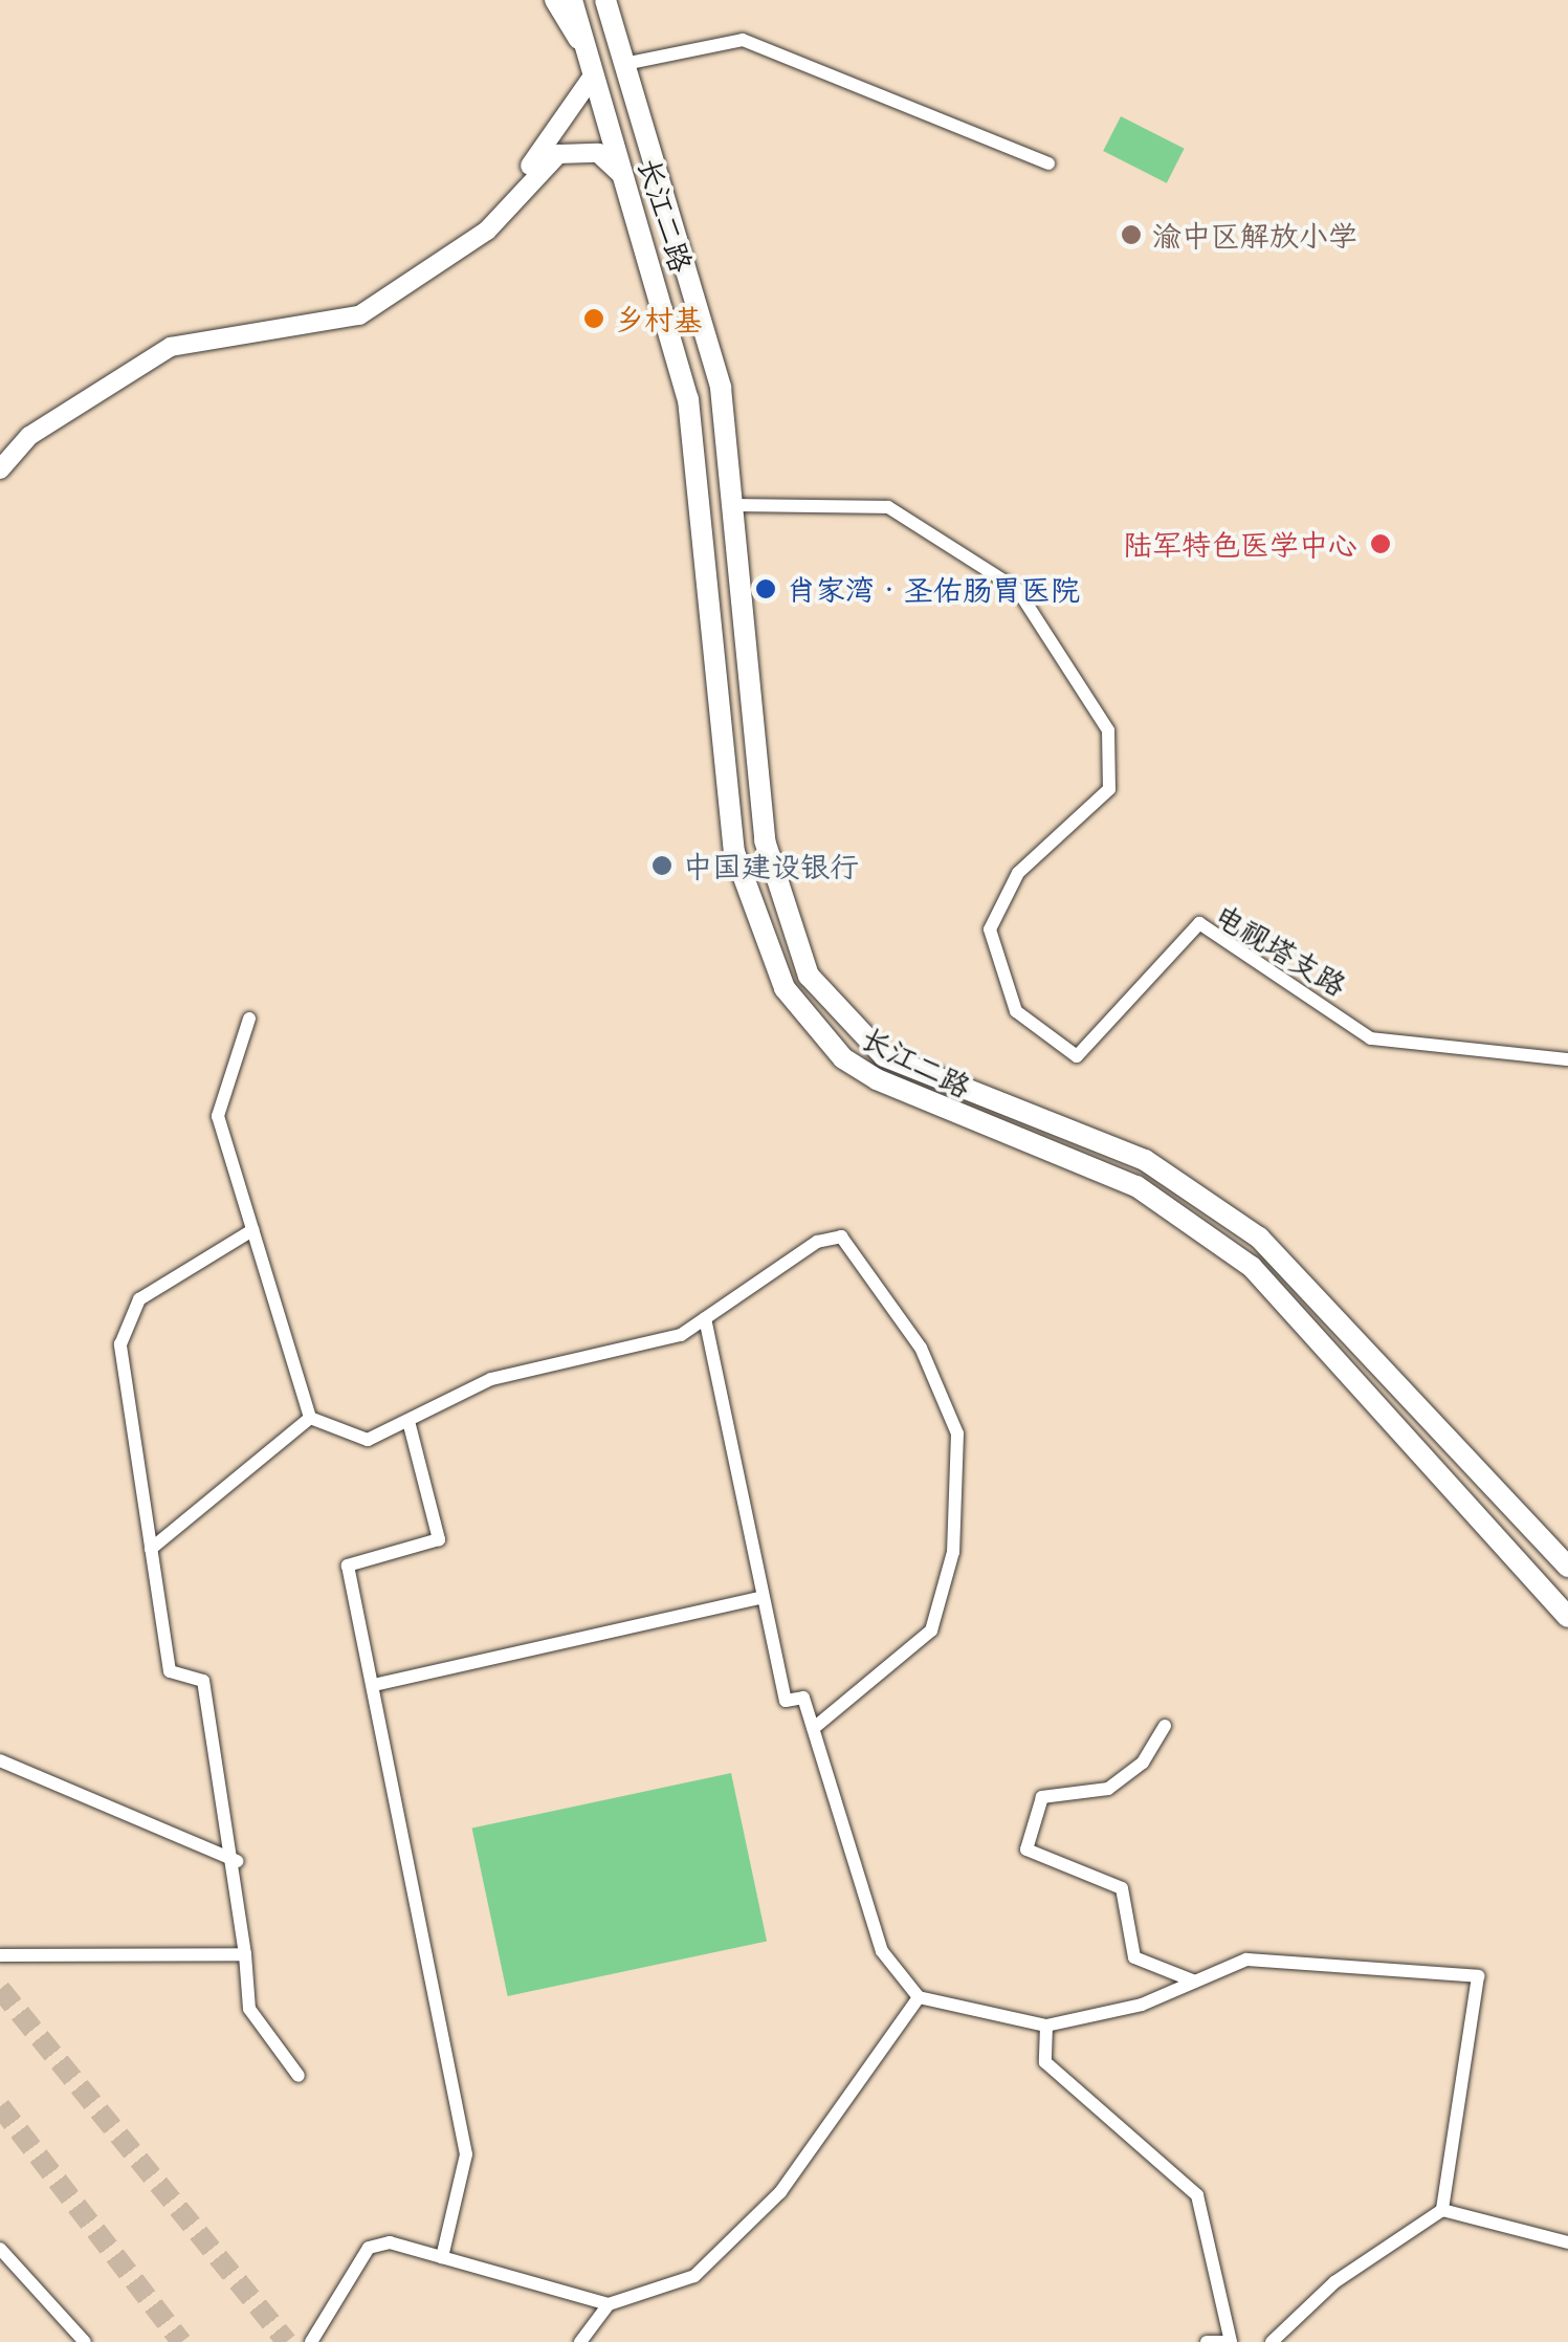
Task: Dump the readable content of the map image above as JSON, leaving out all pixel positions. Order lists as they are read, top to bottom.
{
  "streets": {
    "main road": ["长江二路"],
    "street": ["电视塔支路"]
  },
  "crossings": [
    ["长江二路", "电视塔支路"]
  ],
  "places": [
    "渝中区解放小学",
    "乡村基",
    "陆军特色医学中心",
    "肖家湾‧圣佑肠胃医院",
    "中国建设银行"
  ]
}
